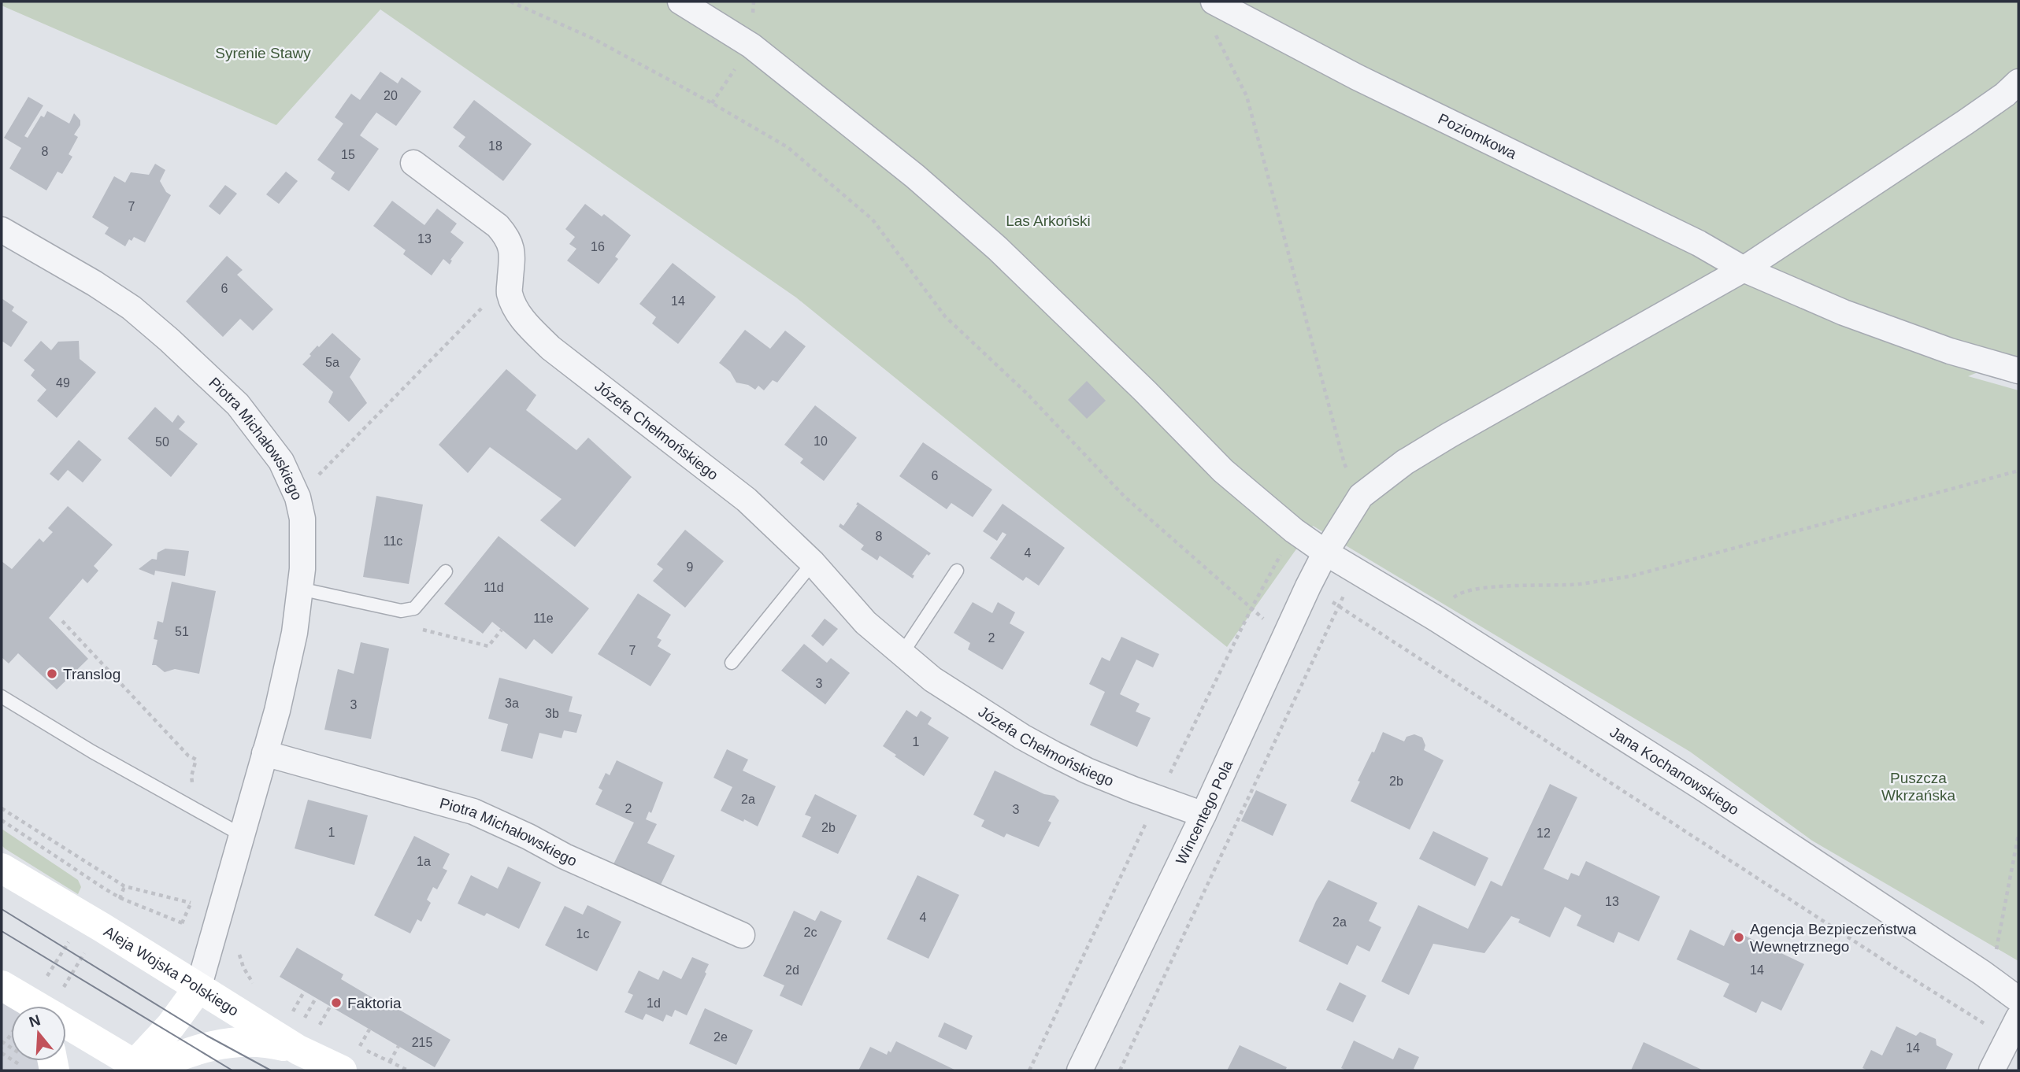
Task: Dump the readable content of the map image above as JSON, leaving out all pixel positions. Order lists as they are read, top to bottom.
{
  "streets": {
    "main road": ["Aleja Wojska Polskiego"],
    "street": [
      "Poziomkowa",
      "Józefa Chełmońskiego",
      "Piotra Michałowskiego",
      "Jana Kochanowskiego",
      "Wincentego Pola"
    ]
  },
  "crossings": [
    ["Józefa Chełmońskiego", "Wincentego Pola"],
    ["Piotra Michałowskiego", "Aleja Wojska Polskiego"],
    ["Jana Kochanowskiego", "Wincentego Pola"]
  ],
  "parks": ["Syrenie Stawy", "Las Arkoński", "Puszcza Wkrzańska"],
  "places": ["Translog", "Agencja Bezpieczeństwa Wewnętrznego", "Faktoria"],
  "house_numbers": [
    "20",
    "18",
    "8",
    "15",
    "7",
    "13",
    "16",
    "6",
    "14",
    "5a",
    "49",
    "10",
    "50",
    "6",
    "8",
    "11c",
    "4",
    "9",
    "11d",
    "11e",
    "51",
    "2",
    "7",
    "3",
    "3a",
    "3",
    "3b",
    "1",
    "2b",
    "2a",
    "2",
    "3",
    "2b",
    "1",
    "12",
    "1a",
    "13",
    "4",
    "2a",
    "2c",
    "1c",
    "2d",
    "14",
    "1d",
    "2e",
    "215",
    "14"
  ],
  "north": "top"
}
